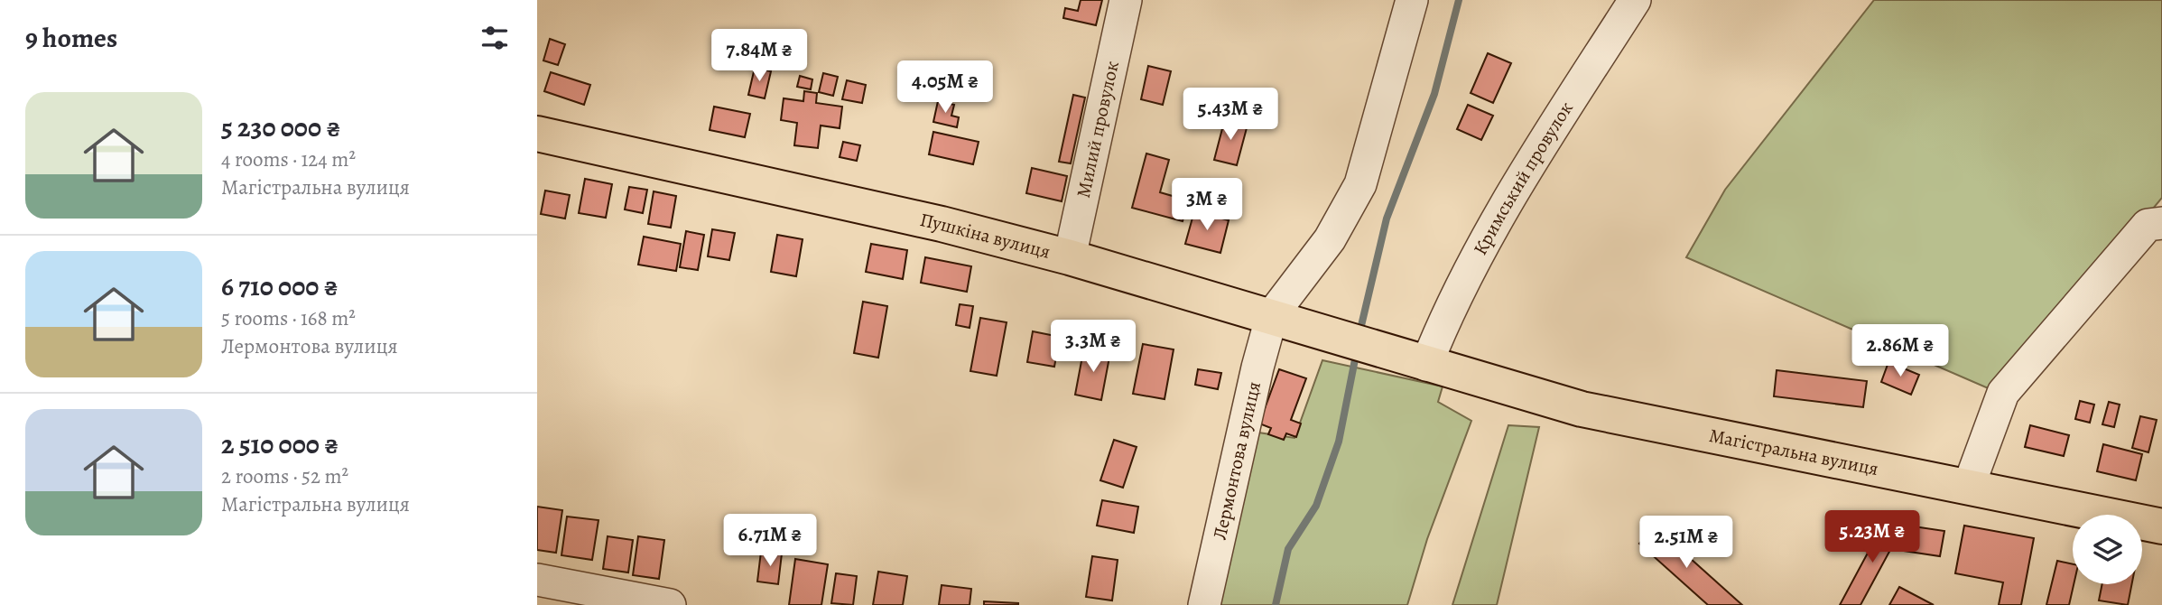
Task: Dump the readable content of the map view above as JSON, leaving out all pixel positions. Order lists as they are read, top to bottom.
{
  "streets": {
    "main road": ["Пушкіна вулиця", "Магістральна вулиця"],
    "street": ["Милий провулок", "Кримський провулок", "Лермонтова вулиця"]
  },
  "crossings": [
    ["Милий провулок", "Пушкіна вулиця"],
    ["Кримський провулок", "Пушкіна вулиця"],
    ["Кримський провулок", "Магістральна вулиця"],
    ["Пушкіна вулиця", "Магістральна вулиця"],
    ["Пушкіна вулиця", "Лермонтова вулиця"]
  ],
  "page": {
    "heading": "9 homes",
    "price": [
      "7.84M ₴",
      "4.05M ₴",
      "5.43M ₴",
      "3M ₴",
      "3.3M ₴",
      "2.86M ₴",
      "5.23M ₴",
      "6.71M ₴",
      "2.51M ₴"
    ],
    "list": [
      {
        "name": "5 230 000 ₴",
        "note": "4 rooms · 124 m² · Магістральна вулиця"
      },
      {
        "name": "6 710 000 ₴",
        "note": "5 rooms · 168 m² · Лермонтова вулиця"
      },
      {
        "name": "2 510 000 ₴",
        "note": "2 rooms · 52 m² · Магістральна вулиця"
      }
    ]
  }
}
